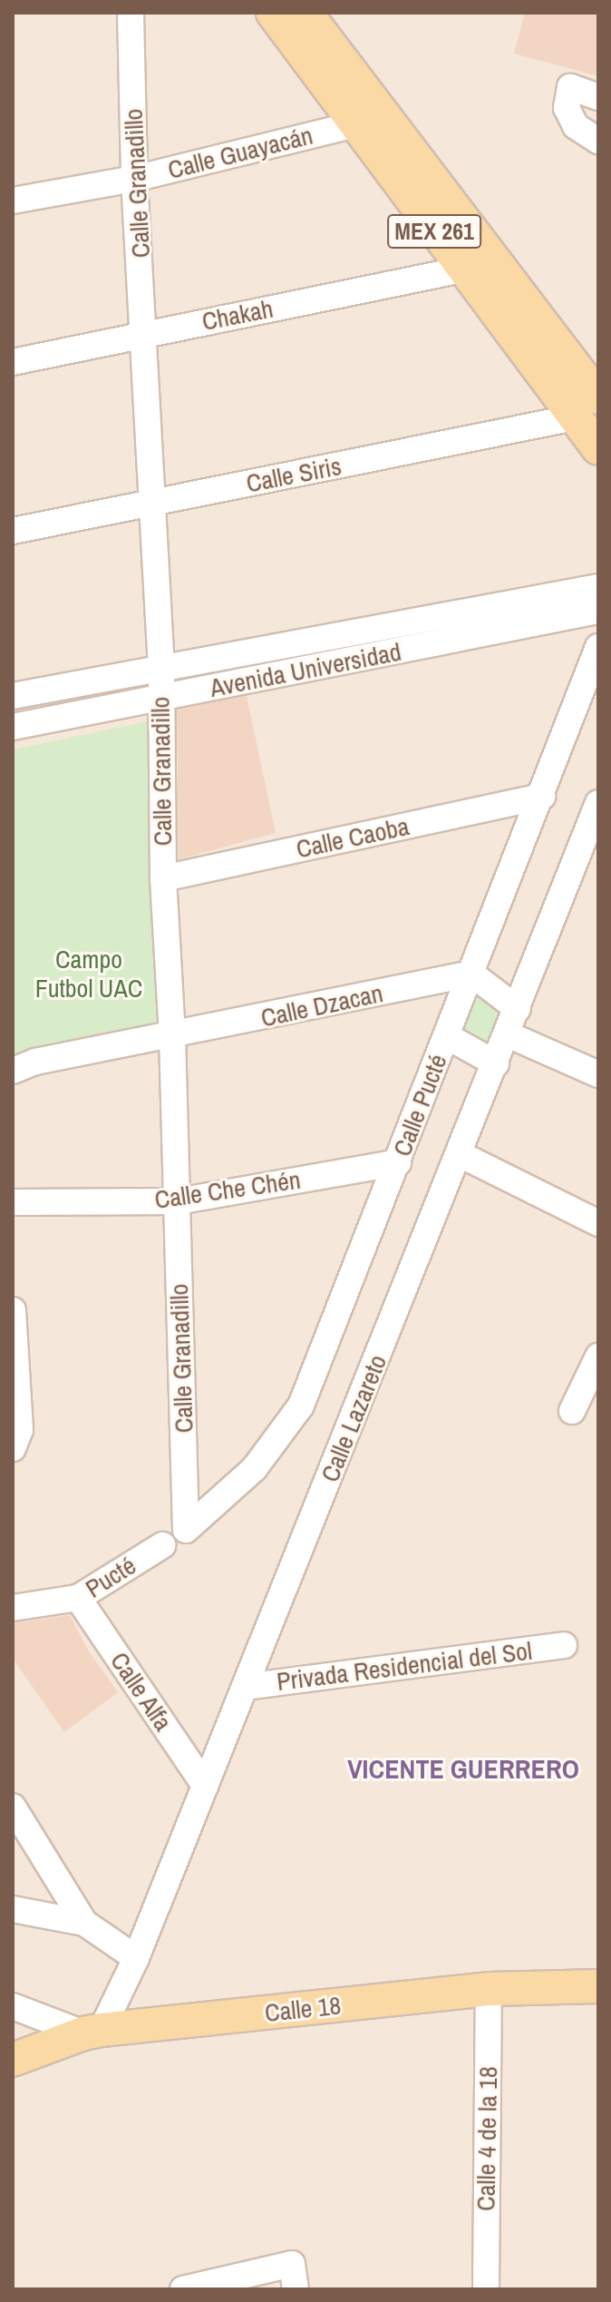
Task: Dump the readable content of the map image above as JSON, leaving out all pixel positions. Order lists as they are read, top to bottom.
{
  "streets": {
    "main road": ["MEX 261", "Calle 18"],
    "street": [
      "Calle Guayacán",
      "Calle Granadillo",
      "Chakah",
      "Calle Siris",
      "Avenida Universidad",
      "Calle Caoba",
      "Calle Dzacan",
      "Calle Pucté",
      "Calle Che Chén",
      "Calle Lazareto",
      "Pucté",
      "Privada Residencial del Sol",
      "Calle Alfa",
      "Calle 4 de la 18"
    ]
  },
  "crossings": [
    ["Calle Guayacán", "Calle Granadillo"],
    ["Calle Guayacán", "MEX 261"],
    ["Calle Granadillo", "Chakah"],
    ["Calle Granadillo", "Calle Siris"],
    ["Calle Granadillo", "Avenida Universidad"],
    ["Calle Granadillo", "Calle Caoba"],
    ["Calle Granadillo", "Calle Dzacan"],
    ["Calle Granadillo", "Calle Pucté"],
    ["Calle Granadillo", "Calle Che Chén"],
    ["MEX 261", "Chakah"],
    ["MEX 261", "Calle Siris"],
    ["Calle Caoba", "Calle Pucté"],
    ["Calle Dzacan", "Calle Pucté"],
    ["Calle Pucté", "Calle Che Chén"],
    ["Calle Lazareto", "Privada Residencial del Sol"],
    ["Calle Lazareto", "Calle Alfa"],
    ["Calle Lazareto", "Calle 18"],
    ["Pucté", "Calle Alfa"],
    ["Calle 18", "Calle 4 de la 18"]
  ],
  "districts": ["VICENTE GUERRERO"],
  "parks": ["Campo Futbol UAC"]
}
